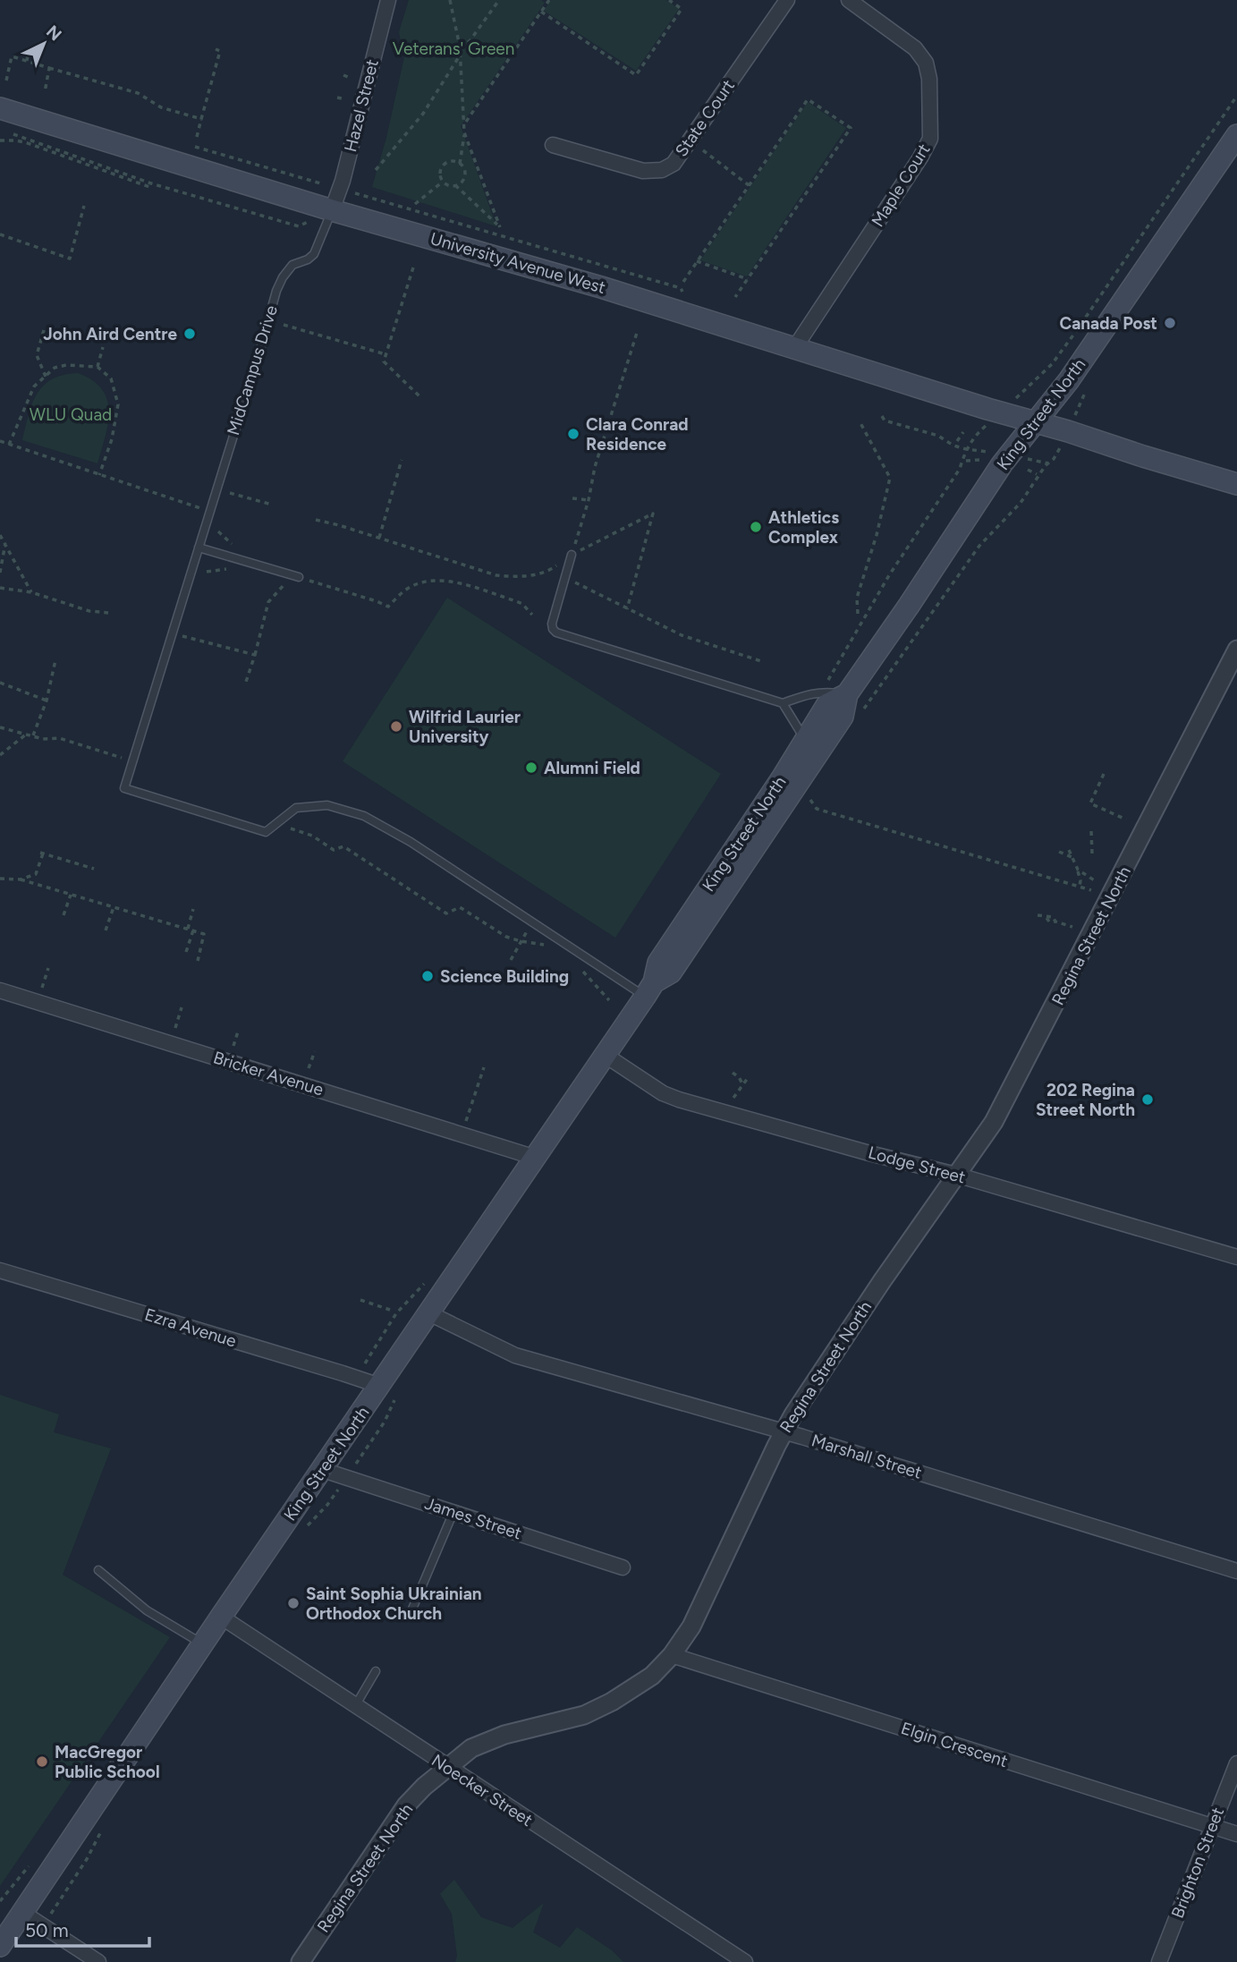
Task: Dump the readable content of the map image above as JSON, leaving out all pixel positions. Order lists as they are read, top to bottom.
{
  "streets": {
    "main road": ["University Avenue West", "King Street North"],
    "street": [
      "Hazel Street",
      "State Court",
      "Maple Court",
      "Regina Street North",
      "Bricker Avenue",
      "Lodge Street",
      "Ezra Avenue",
      "Marshall Street",
      "James Street",
      "Elgin Crescent",
      "Noecker Street",
      "Brighton Street"
    ],
    "lane": ["MidCampus Drive"]
  },
  "crossings": [
    ["Hazel Street", "University Avenue West"],
    ["Hazel Street", "MidCampus Drive"],
    ["Maple Court", "University Avenue West"],
    ["University Avenue West", "MidCampus Drive"],
    ["University Avenue West", "King Street North"],
    ["King Street North", "Bricker Avenue"],
    ["King Street North", "Lodge Street"],
    ["King Street North", "Ezra Avenue"],
    ["King Street North", "Marshall Street"],
    ["King Street North", "James Street"],
    ["King Street North", "Noecker Street"],
    ["Regina Street North", "Lodge Street"],
    ["Regina Street North", "Marshall Street"],
    ["Regina Street North", "Elgin Crescent"],
    ["Regina Street North", "Noecker Street"],
    ["Elgin Crescent", "Brighton Street"]
  ],
  "parks": ["Veterans' Green", "WLU Quad"],
  "places": [
    "Canada Post",
    "John Aird Centre",
    "Clara Conrad Residence",
    "Athletics Complex",
    "Wilfrid Laurier University",
    "Alumni Field",
    "Science Building",
    "202 Regina Street North",
    "Saint Sophia Ukrainian Orthodox Church",
    "MacGregor Public School"
  ],
  "scale_bar": "50 m",
  "north": "top right"
}
